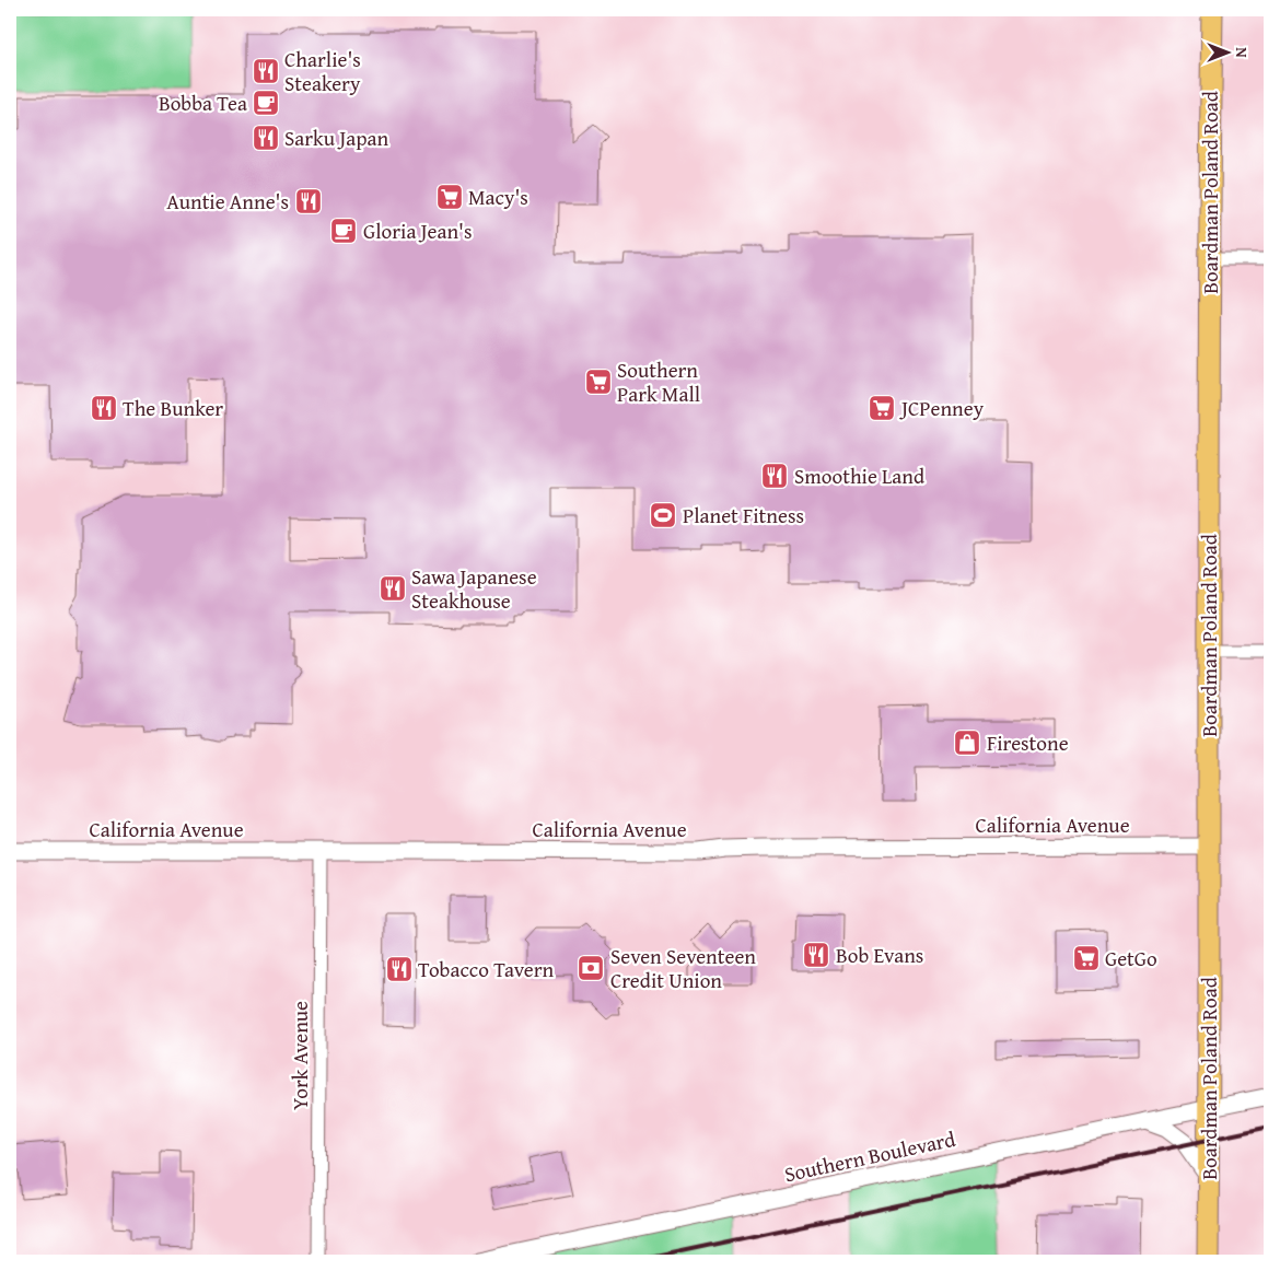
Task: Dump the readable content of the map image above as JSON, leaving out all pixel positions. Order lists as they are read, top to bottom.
{
  "streets": {
    "main road": ["Boardman Poland Road"],
    "street": ["California Avenue", "York Avenue", "Southern Boulevard"]
  },
  "crossings": [
    ["Boardman Poland Road", "California Avenue"],
    ["Boardman Poland Road", "Southern Boulevard"],
    ["California Avenue", "York Avenue"]
  ],
  "places": {
    "restaurant": [
      "Charlie's Steakery",
      "Sarku Japan",
      "Auntie Anne's",
      "The Bunker",
      "Smoothie Land",
      "Sawa Japanese Steakhouse",
      "Bob Evans",
      "Tobacco Tavern"
    ],
    "cafe": ["Bobba Tea", "Gloria Jean's"],
    "supermarket": [
      "Macy's",
      "Southern Park Mall",
      "JCPenney",
      "GetGo"
    ],
    "sports": ["Planet Fitness"],
    "shop": ["Firestone"],
    "bank": ["Seven Seventeen Credit Union"]
  },
  "north": "right"
}
